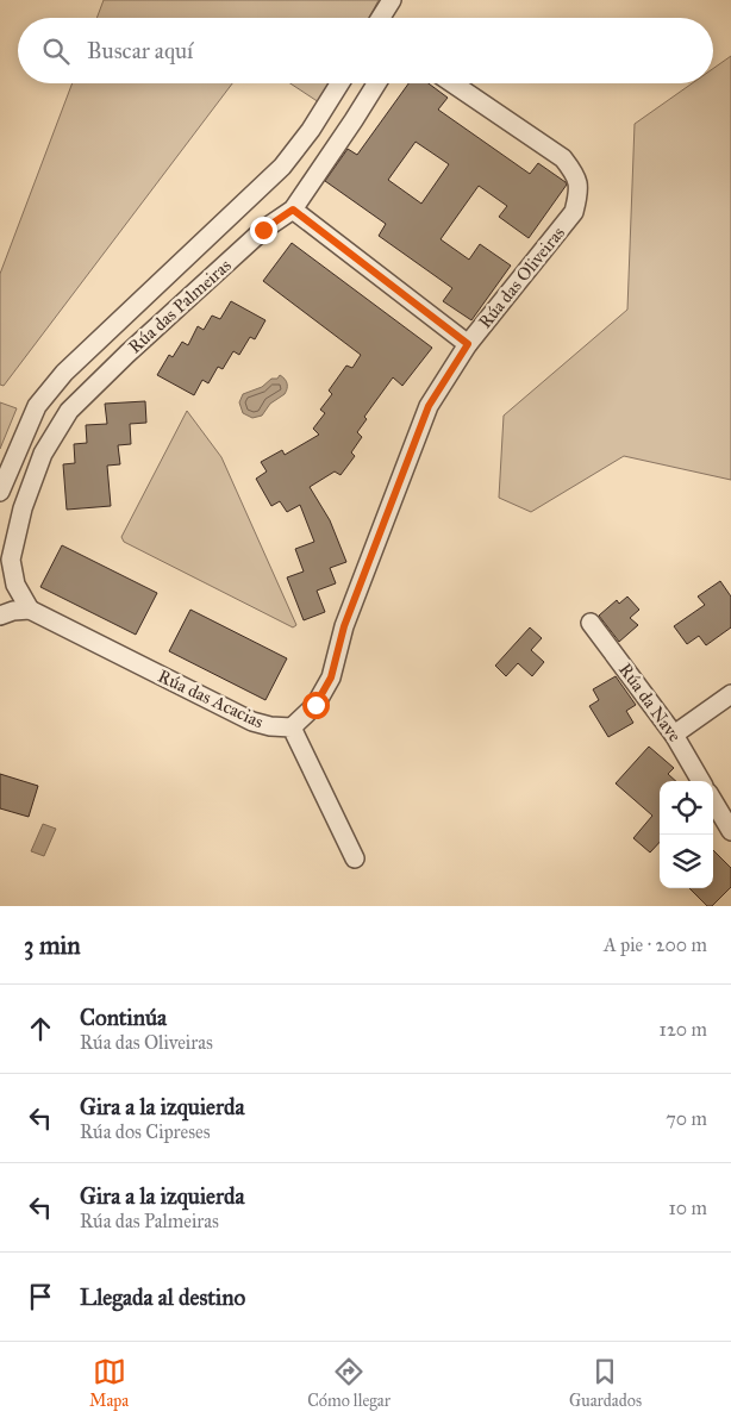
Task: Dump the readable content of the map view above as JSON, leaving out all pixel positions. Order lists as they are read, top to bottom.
{
  "streets": {
    "street": [
      "Rúa das Oliveiras",
      "Rúa das Palmeiras",
      "Rúa das Acacias",
      "Rúa da Nave"
    ]
  },
  "crossings": [
    ["Rúa das Oliveiras", "Rúa das Acacias"],
    ["Rúa das Palmeiras", "Rúa das Acacias"]
  ],
  "page": {
    "search": "Buscar aquí",
    "heading": ["3 min", "A pie · 200 m"],
    "list": [
      ["Continúa", "Rúa das Oliveiras", "120 m"],
      ["Gira a la izquierda", "Rúa dos Cipreses", "70 m"],
      ["Gira a la izquierda", "Rúa das Palmeiras", "10 m"],
      "Llegada al destino"
    ],
    "nav": ["Mapa", "Cómo llegar", "Guardados"]
  }
}
